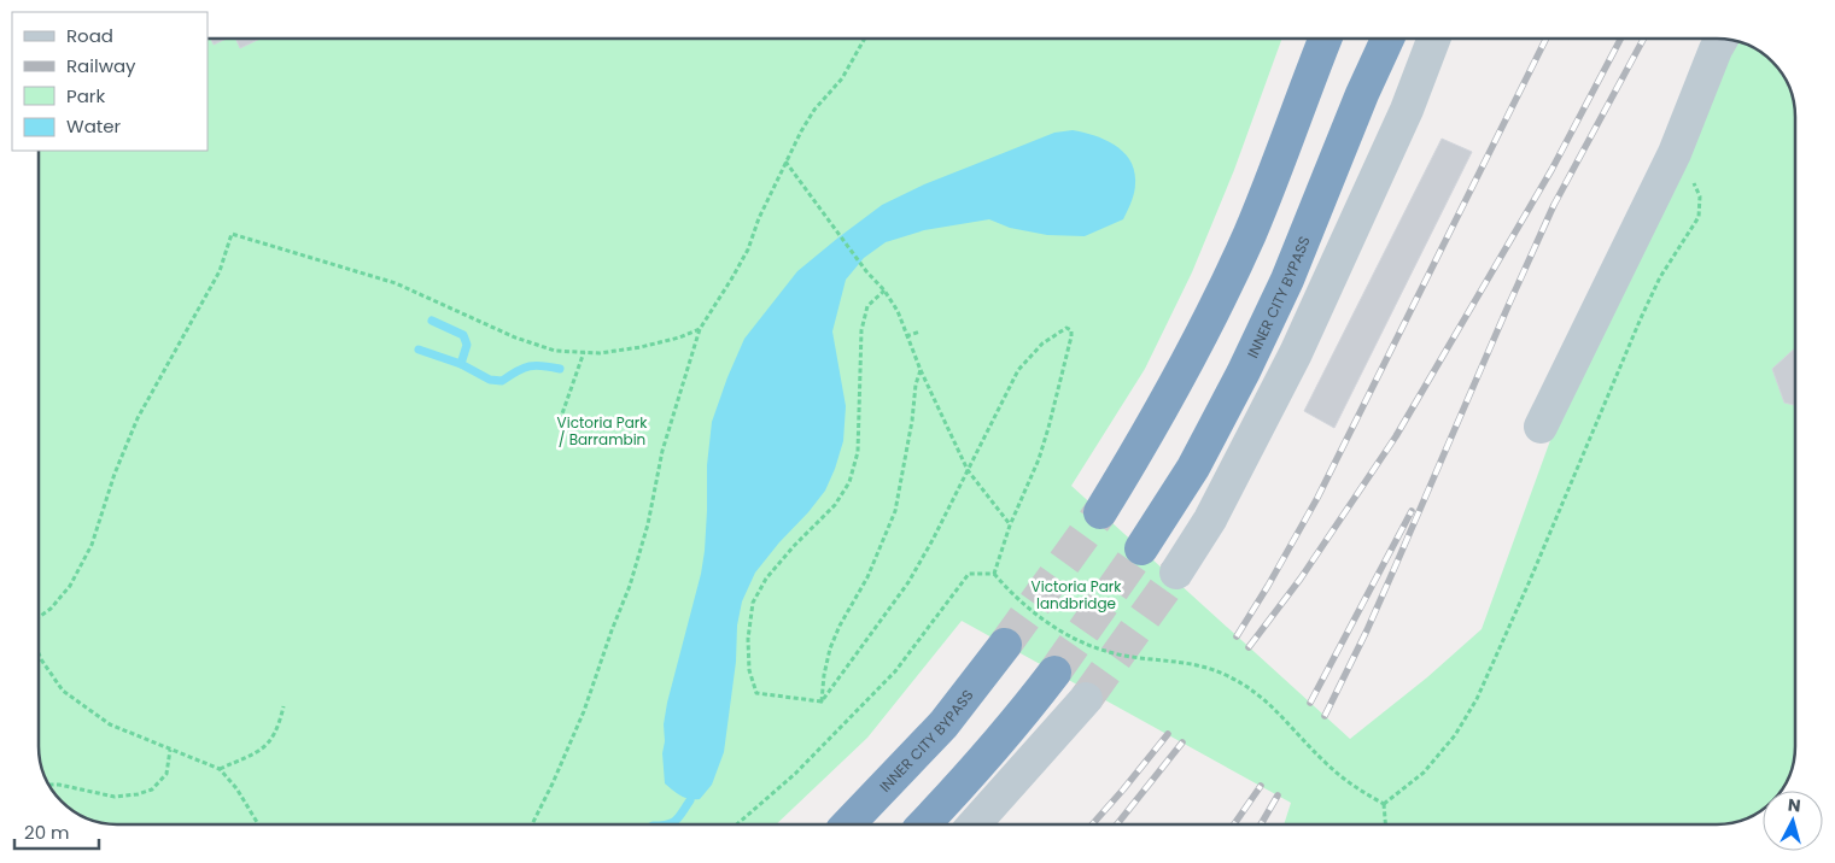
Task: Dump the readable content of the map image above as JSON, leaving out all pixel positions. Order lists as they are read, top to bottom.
{
  "streets": {
    "highway": ["INNER CITY BYPASS"]
  },
  "parks": ["Victoria Park / Barrambin", "Victoria Park landbridge"],
  "legend": [
    "Road",
    "Railway",
    "Park",
    "Water"
  ],
  "scale_bar": "20 m",
  "north": "top"
}
